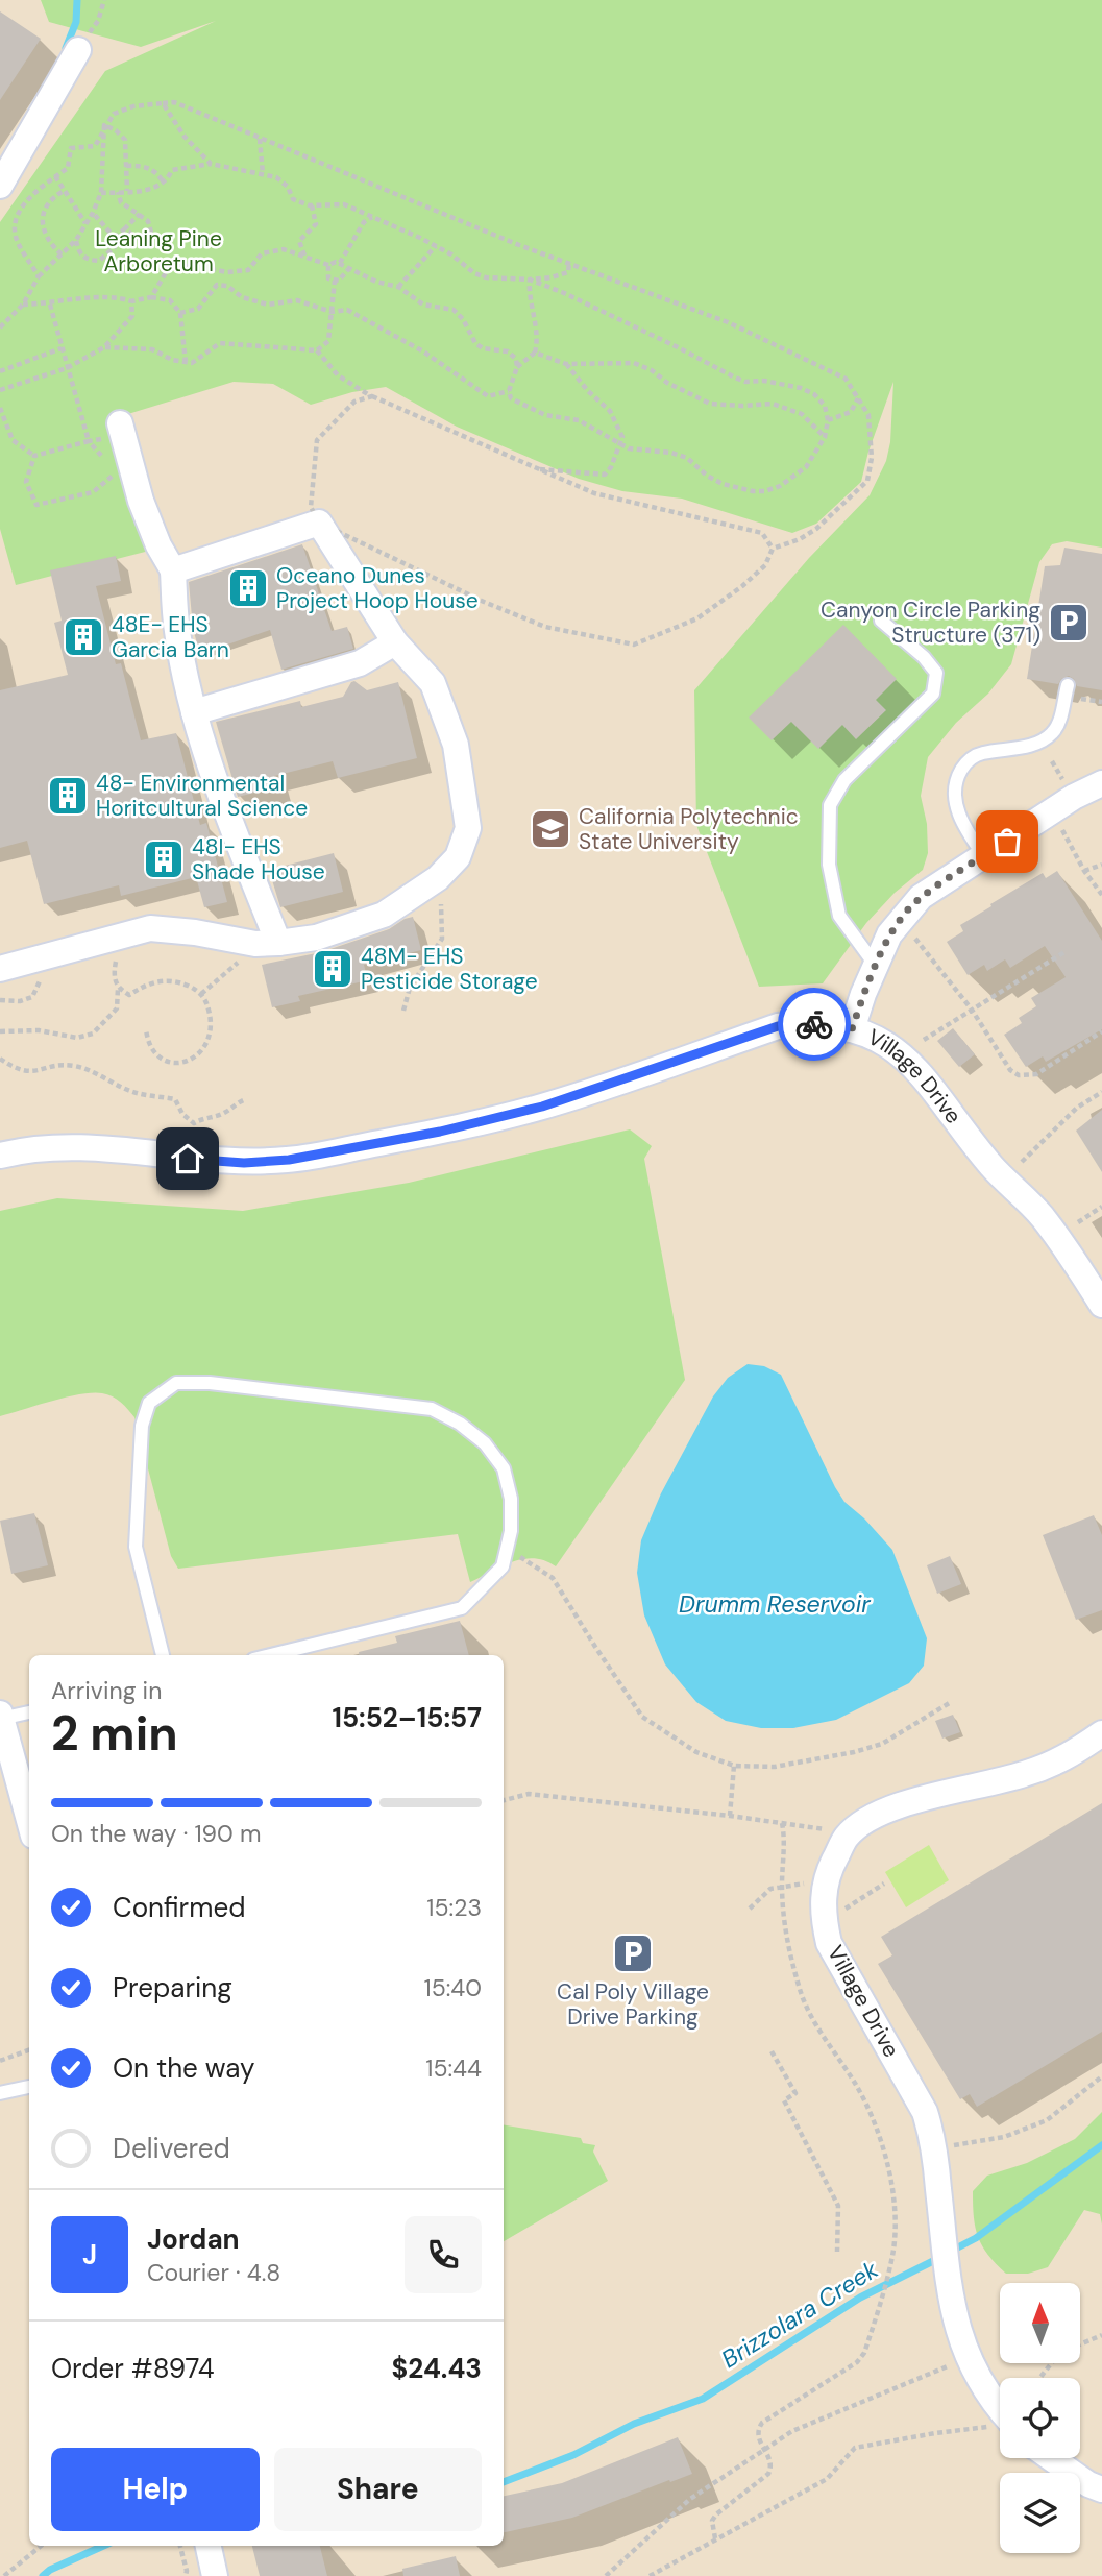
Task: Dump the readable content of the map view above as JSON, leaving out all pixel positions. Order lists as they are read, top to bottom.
{
  "streets": {
    "street": ["Village Drive"]
  },
  "water": ["Drumm Reservoir", "Brizzolara Creek"],
  "parks": ["Leaning Pine Arboretum"],
  "places": {
    "building": [
      "Oceano Dunes Project Hoop House",
      "48E- EHS Garcia Barn",
      "48- Environmental Horitcultural Science",
      "48I- EHS Shade House",
      "48M- EHS Pesticide Storage"
    ],
    "parking": ["Canyon Circle Parking Structure (371)", "Cal Poly Village Drive Parking"],
    "school or university": ["California Polytechnic State University"]
  },
  "north": "top",
  "page": {
    "heading": ["2 min", "Arriving in", "15:52–15:57"],
    "panel": [
      "Jordan",
      "Courier · 4.8",
      "Order #8974",
      "$24.43"
    ],
    "bar": "On the way · 190 m",
    "list": [
      ["Confirmed", "15:23"],
      ["Preparing", "15:40"],
      ["On the way", "15:44"],
      "Delivered"
    ],
    "round": "J",
    "buttons": ["Help", "Share"]
  }
}
